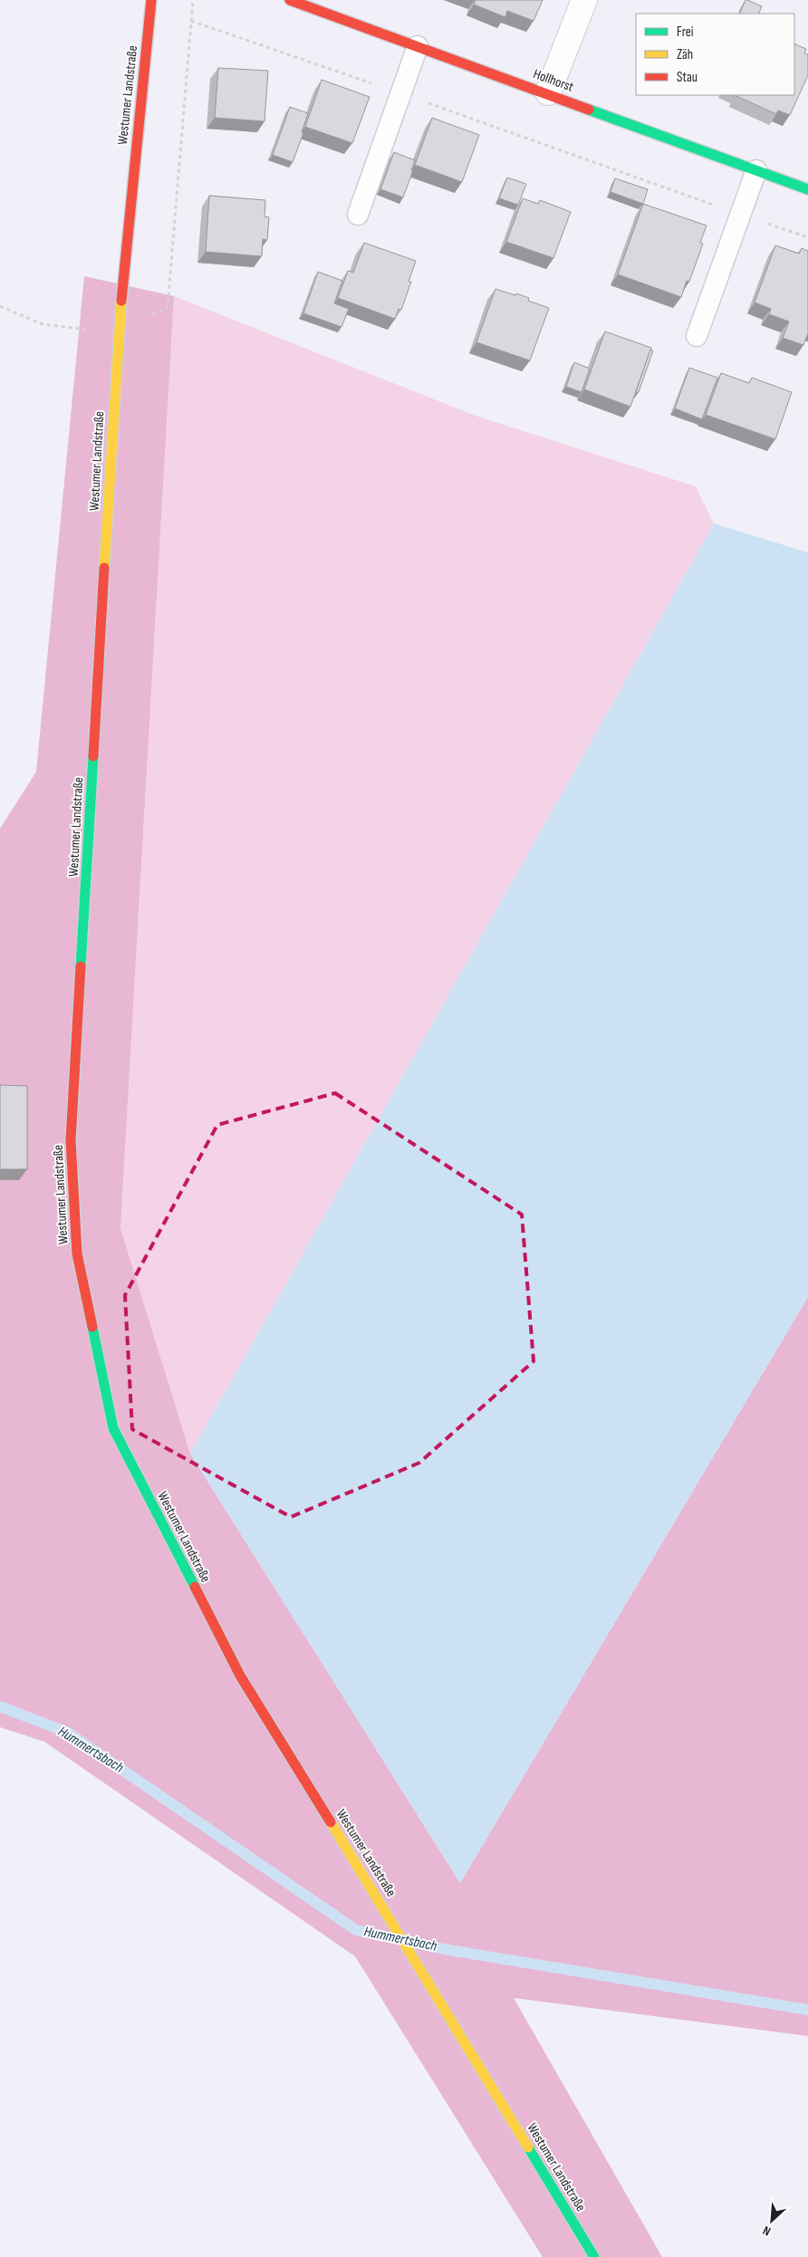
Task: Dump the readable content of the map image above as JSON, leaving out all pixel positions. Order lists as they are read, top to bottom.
{
  "streets": {
    "street": ["Hollhorst", "Westumer Landstraße"]
  },
  "water": ["Hummertsbach"],
  "legend": ["Frei", "Zäh", "Stau"],
  "north": "bottom left"
}
